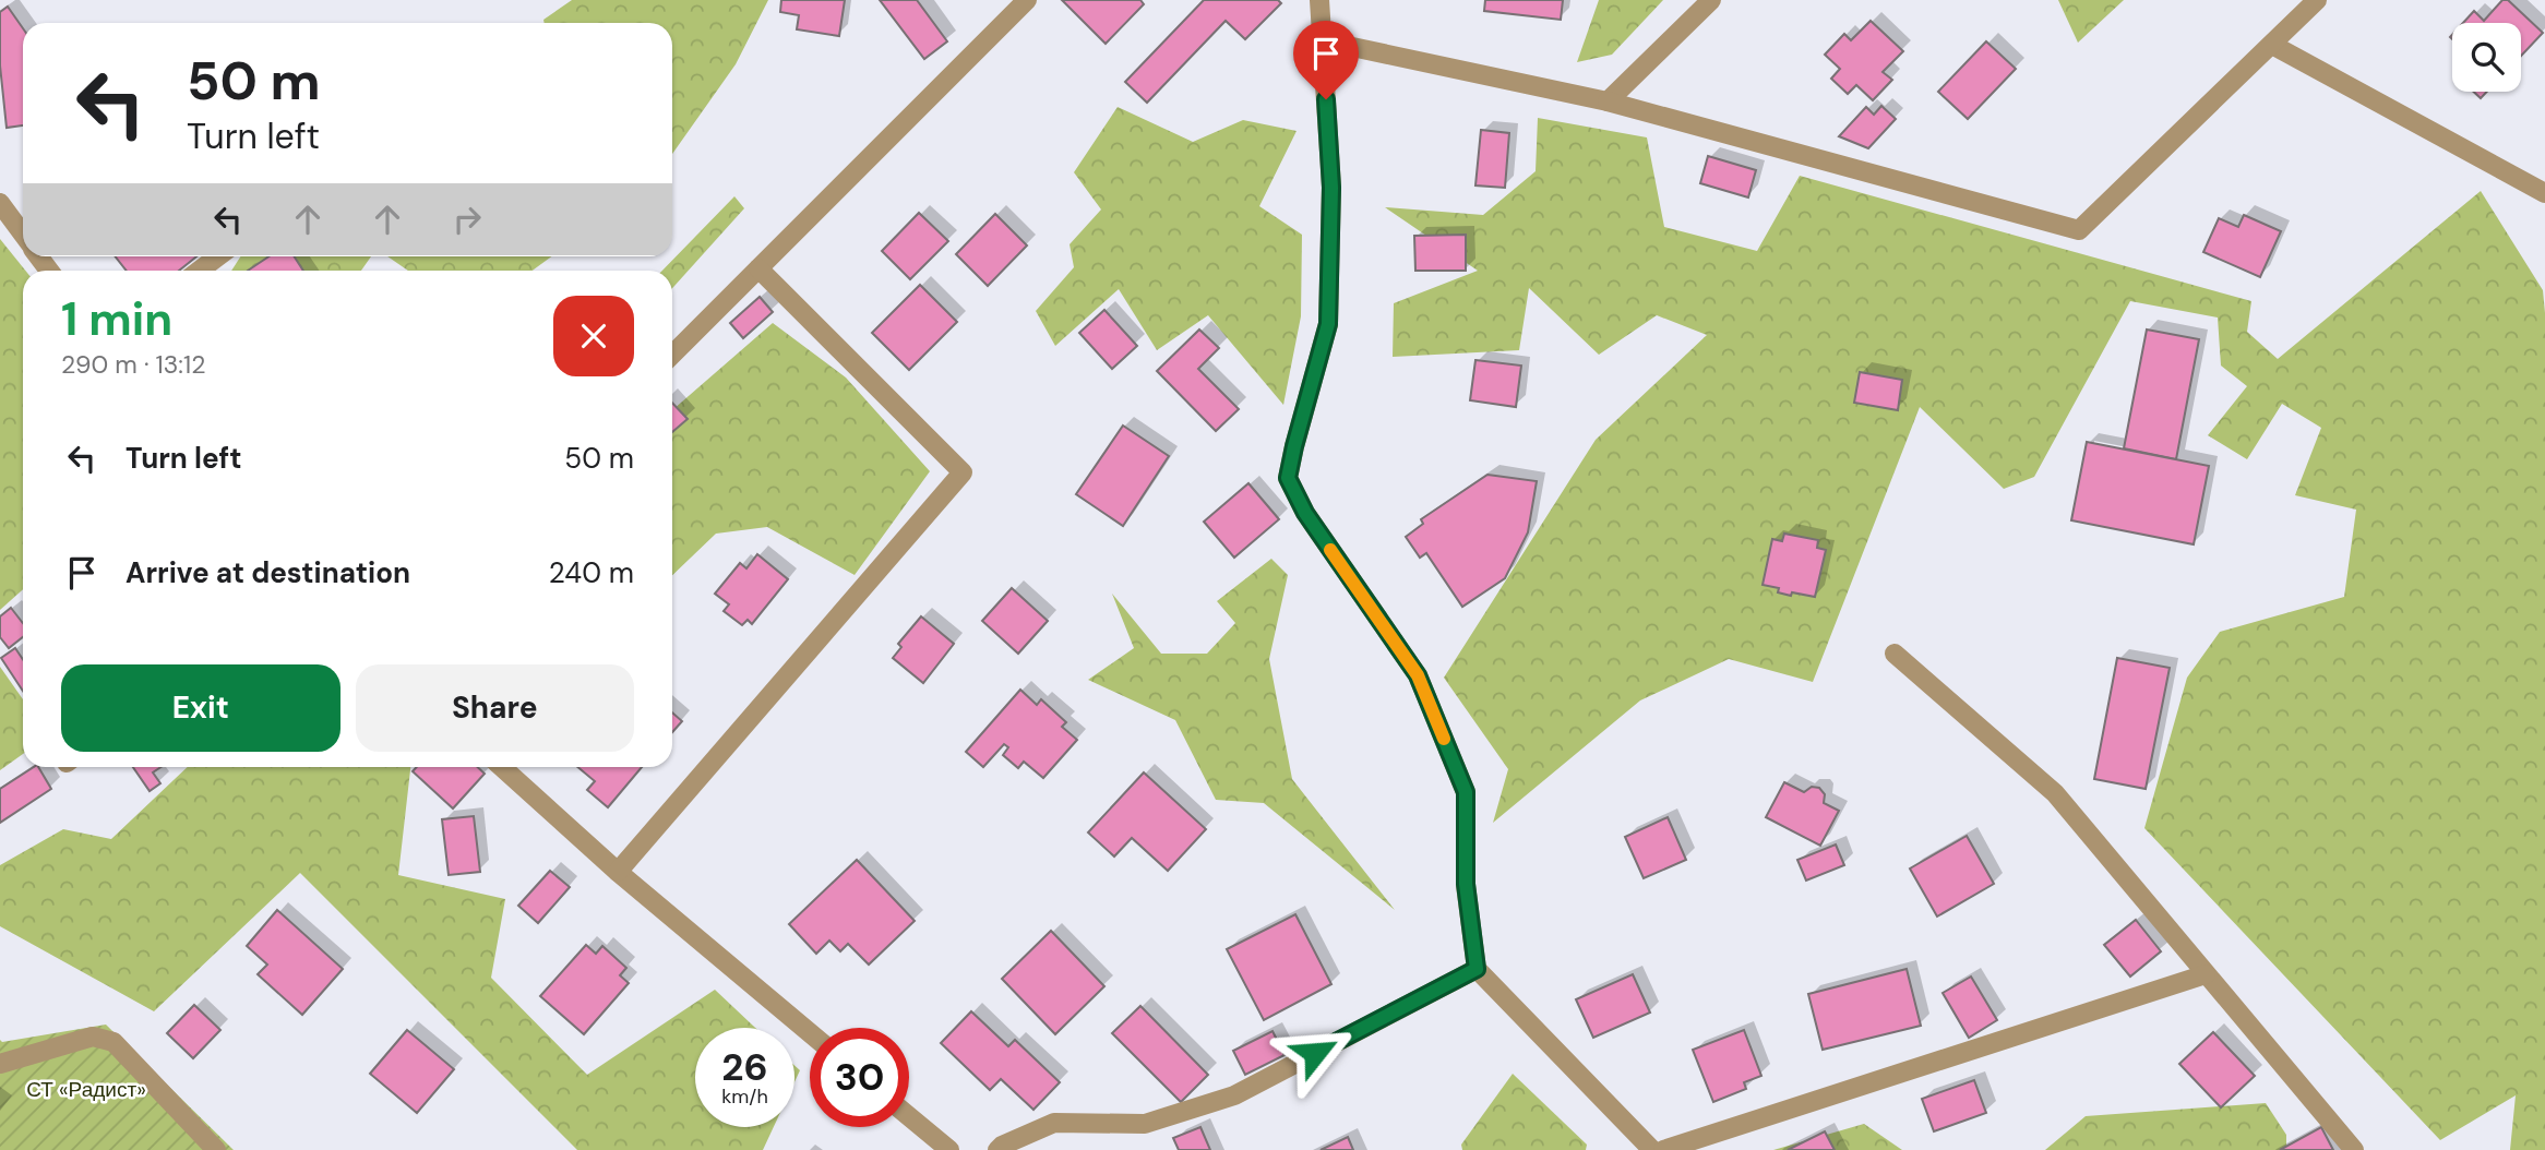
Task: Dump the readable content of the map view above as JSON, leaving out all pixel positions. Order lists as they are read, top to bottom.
{
  "parks": ["СТ «Радист»"],
  "page": {
    "turn": ["50 m", "Turn left"],
    "heading": ["1 min", "290 m · 13:12"],
    "list": [
      {
        "name": "Turn left",
        "value": "50 m"
      },
      {
        "name": "Arrive at destination",
        "value": "240 m"
      }
    ],
    "buttons": ["Exit", "Share"],
    "speed": "26 km/h",
    "limit": "30"
  }
}
